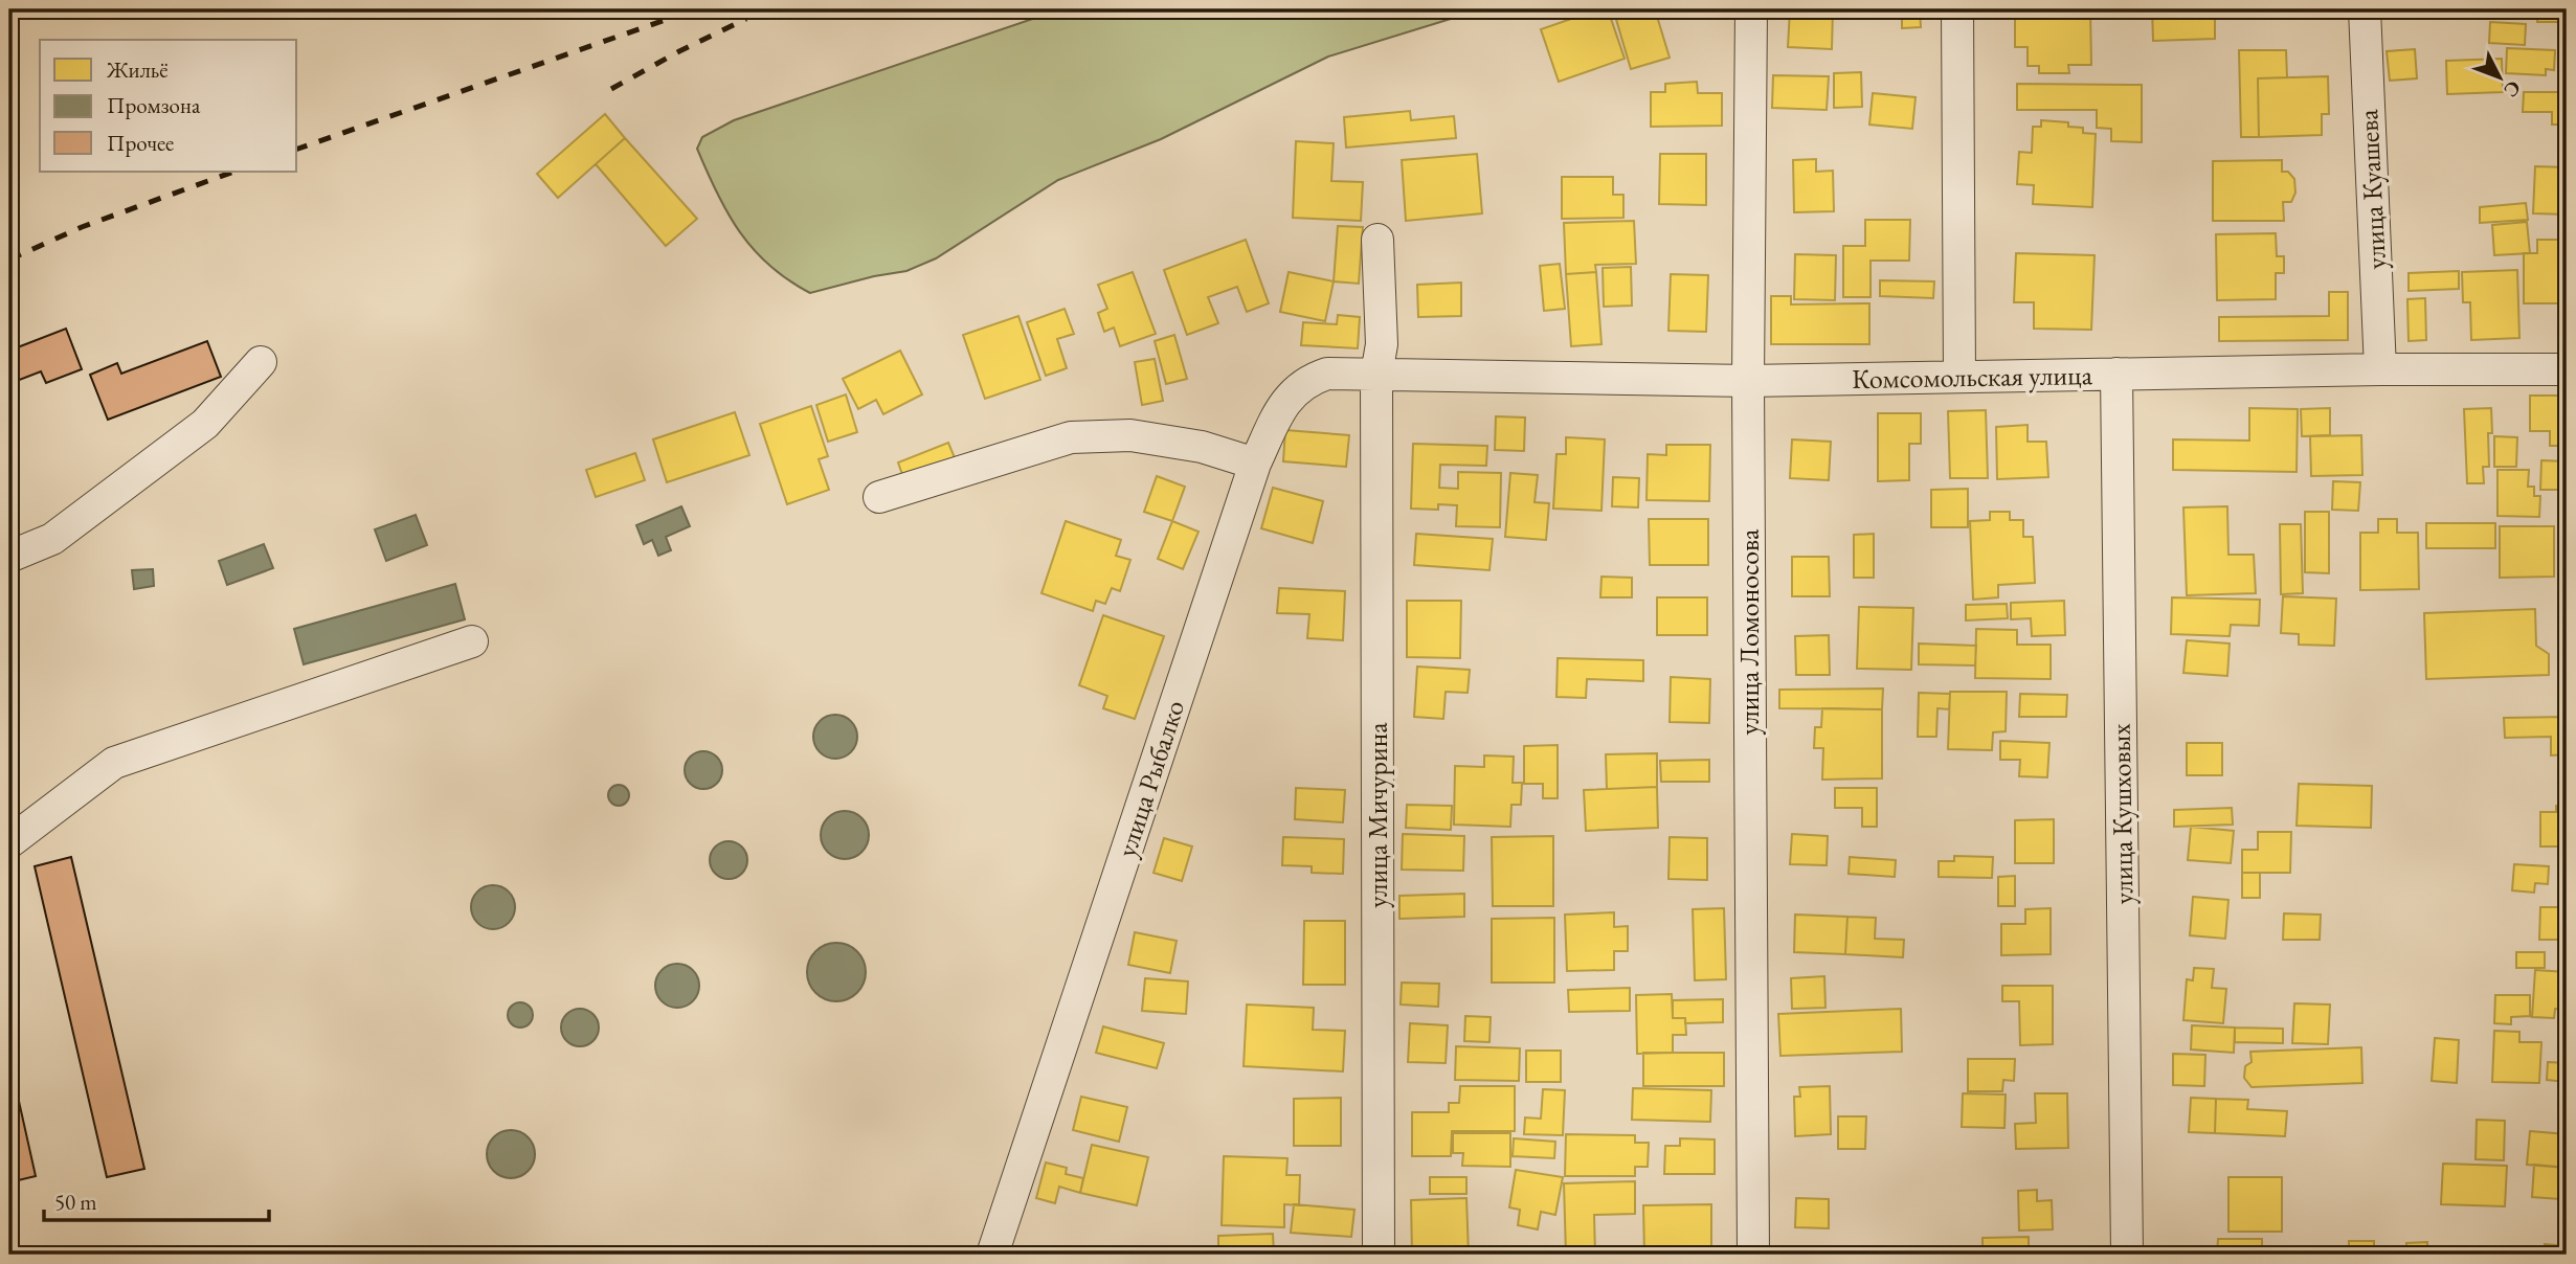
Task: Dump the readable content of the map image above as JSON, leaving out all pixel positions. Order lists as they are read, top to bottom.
{
  "streets": {
    "street": [
      "улица Куашева",
      "Комсомольская улица",
      "улица Ломоносова",
      "улица Рыбалко",
      "улица Кушховых",
      "улица Мичурина"
    ]
  },
  "crossings": [
    ["улица Куашева", "Комсомольская улица"],
    ["Комсомольская улица", "улица Ломоносова"],
    ["Комсомольская улица", "улица Рыбалко"],
    ["Комсомольская улица", "улица Кушховых"],
    ["Комсомольская улица", "улица Мичурина"],
    ["улица Рыбалко", "улица Мичурина"]
  ],
  "legend": ["Жильё", "Промзона", "Прочее"],
  "scale_bar": "50 m",
  "north": "bottom right"
}
